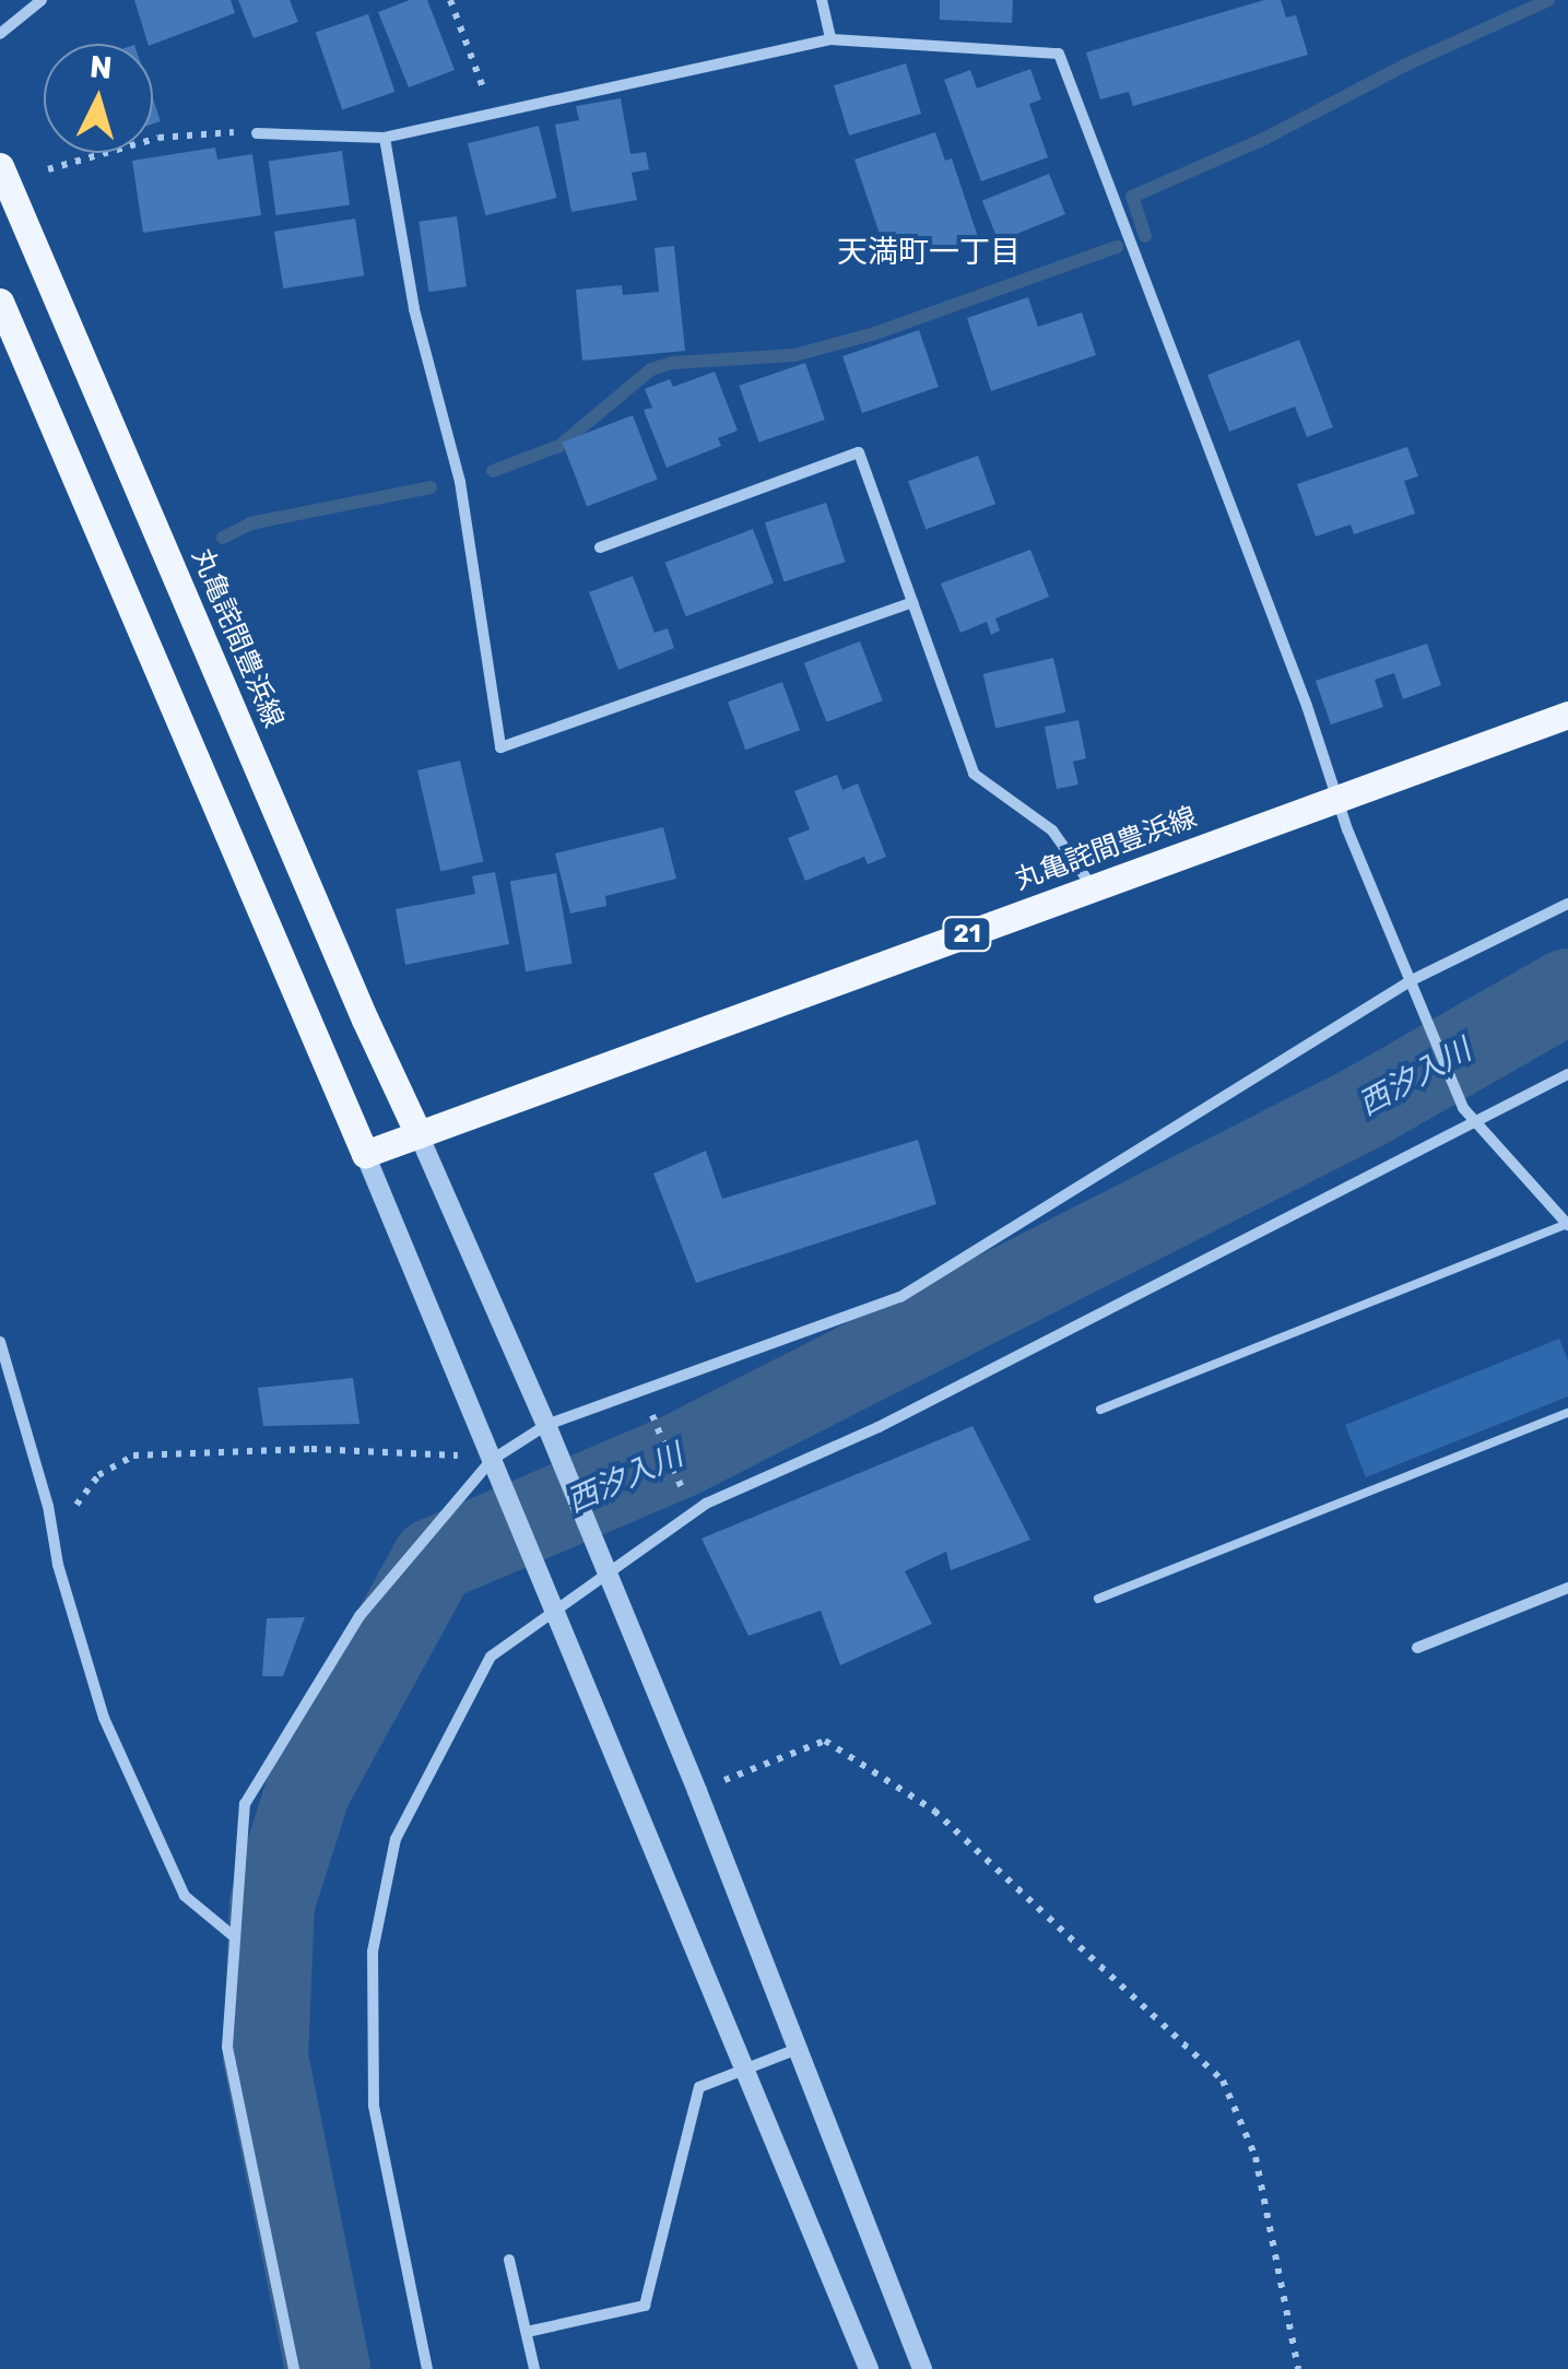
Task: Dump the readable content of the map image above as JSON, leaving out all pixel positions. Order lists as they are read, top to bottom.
{
  "streets": {
    "main road": ["丸亀詫間豊浜線", "21"]
  },
  "districts": ["天満町一丁目"],
  "water": ["西汐入川"],
  "north": "top"
}
